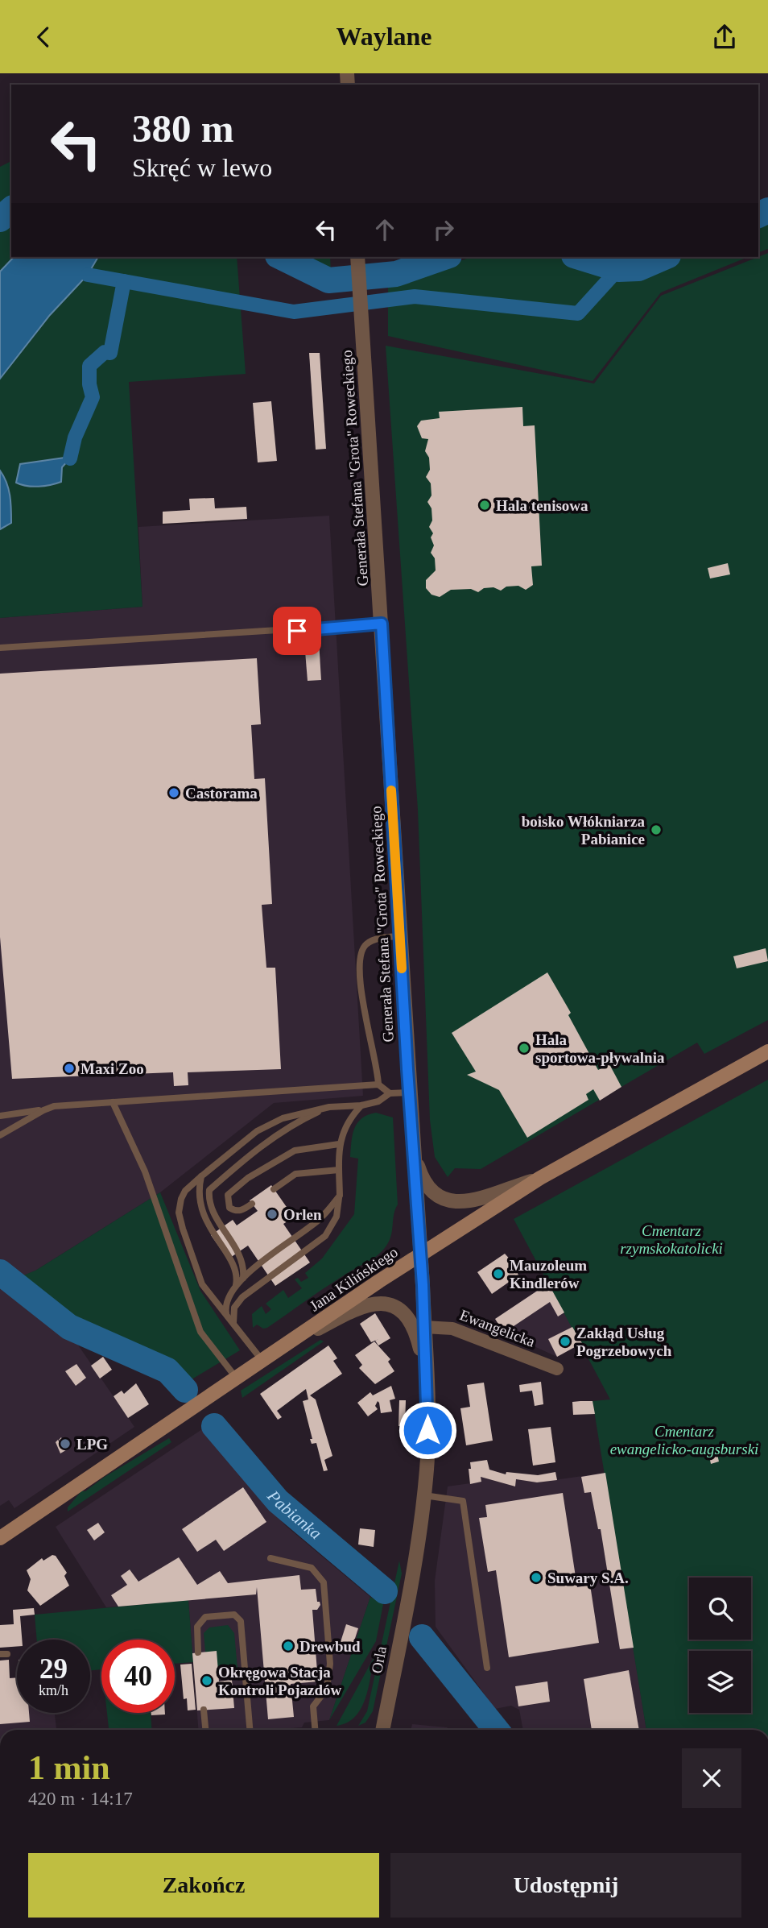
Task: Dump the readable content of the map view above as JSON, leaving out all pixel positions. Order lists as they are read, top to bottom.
{
  "streets": {
    "main road": ["Jana Kilińskiego"],
    "street": ["Generała Stefana \"Grota\" Roweckiego", "Ewangelicka", "Orla"]
  },
  "crossings": [
    ["Generała Stefana \"Grota\" Roweckiego", "Jana Kilińskiego"],
    ["Generała Stefana \"Grota\" Roweckiego", "Ewangelicka"],
    ["Generała Stefana \"Grota\" Roweckiego", "Orla"]
  ],
  "water": ["Pabianka"],
  "parks": ["Cmentarz rzymskokatolicki", "Cmentarz ewangelicko-augsburski"],
  "places": [
    "Hala tenisowa",
    "Castorama",
    "boisko Włókniarza Pabianice",
    "Hala sportowa-pływalnia",
    "Maxi Zoo",
    "Orlen",
    "Mauzoleum Kindlerów",
    "Zakłąd Usług Pogrzebowych",
    "LPG",
    "Suwary S.A.",
    "Drewbud",
    "Okręgowa Stacja Kontroli Pojazdów"
  ],
  "page": {
    "header": "Waylane",
    "turn": ["380 m", "Skręć w lewo"],
    "speed": "29 km/h",
    "limit": "40",
    "heading": ["1 min", "420 m · 14:17"],
    "buttons": ["Zakończ", "Udostępnij"]
  }
}
